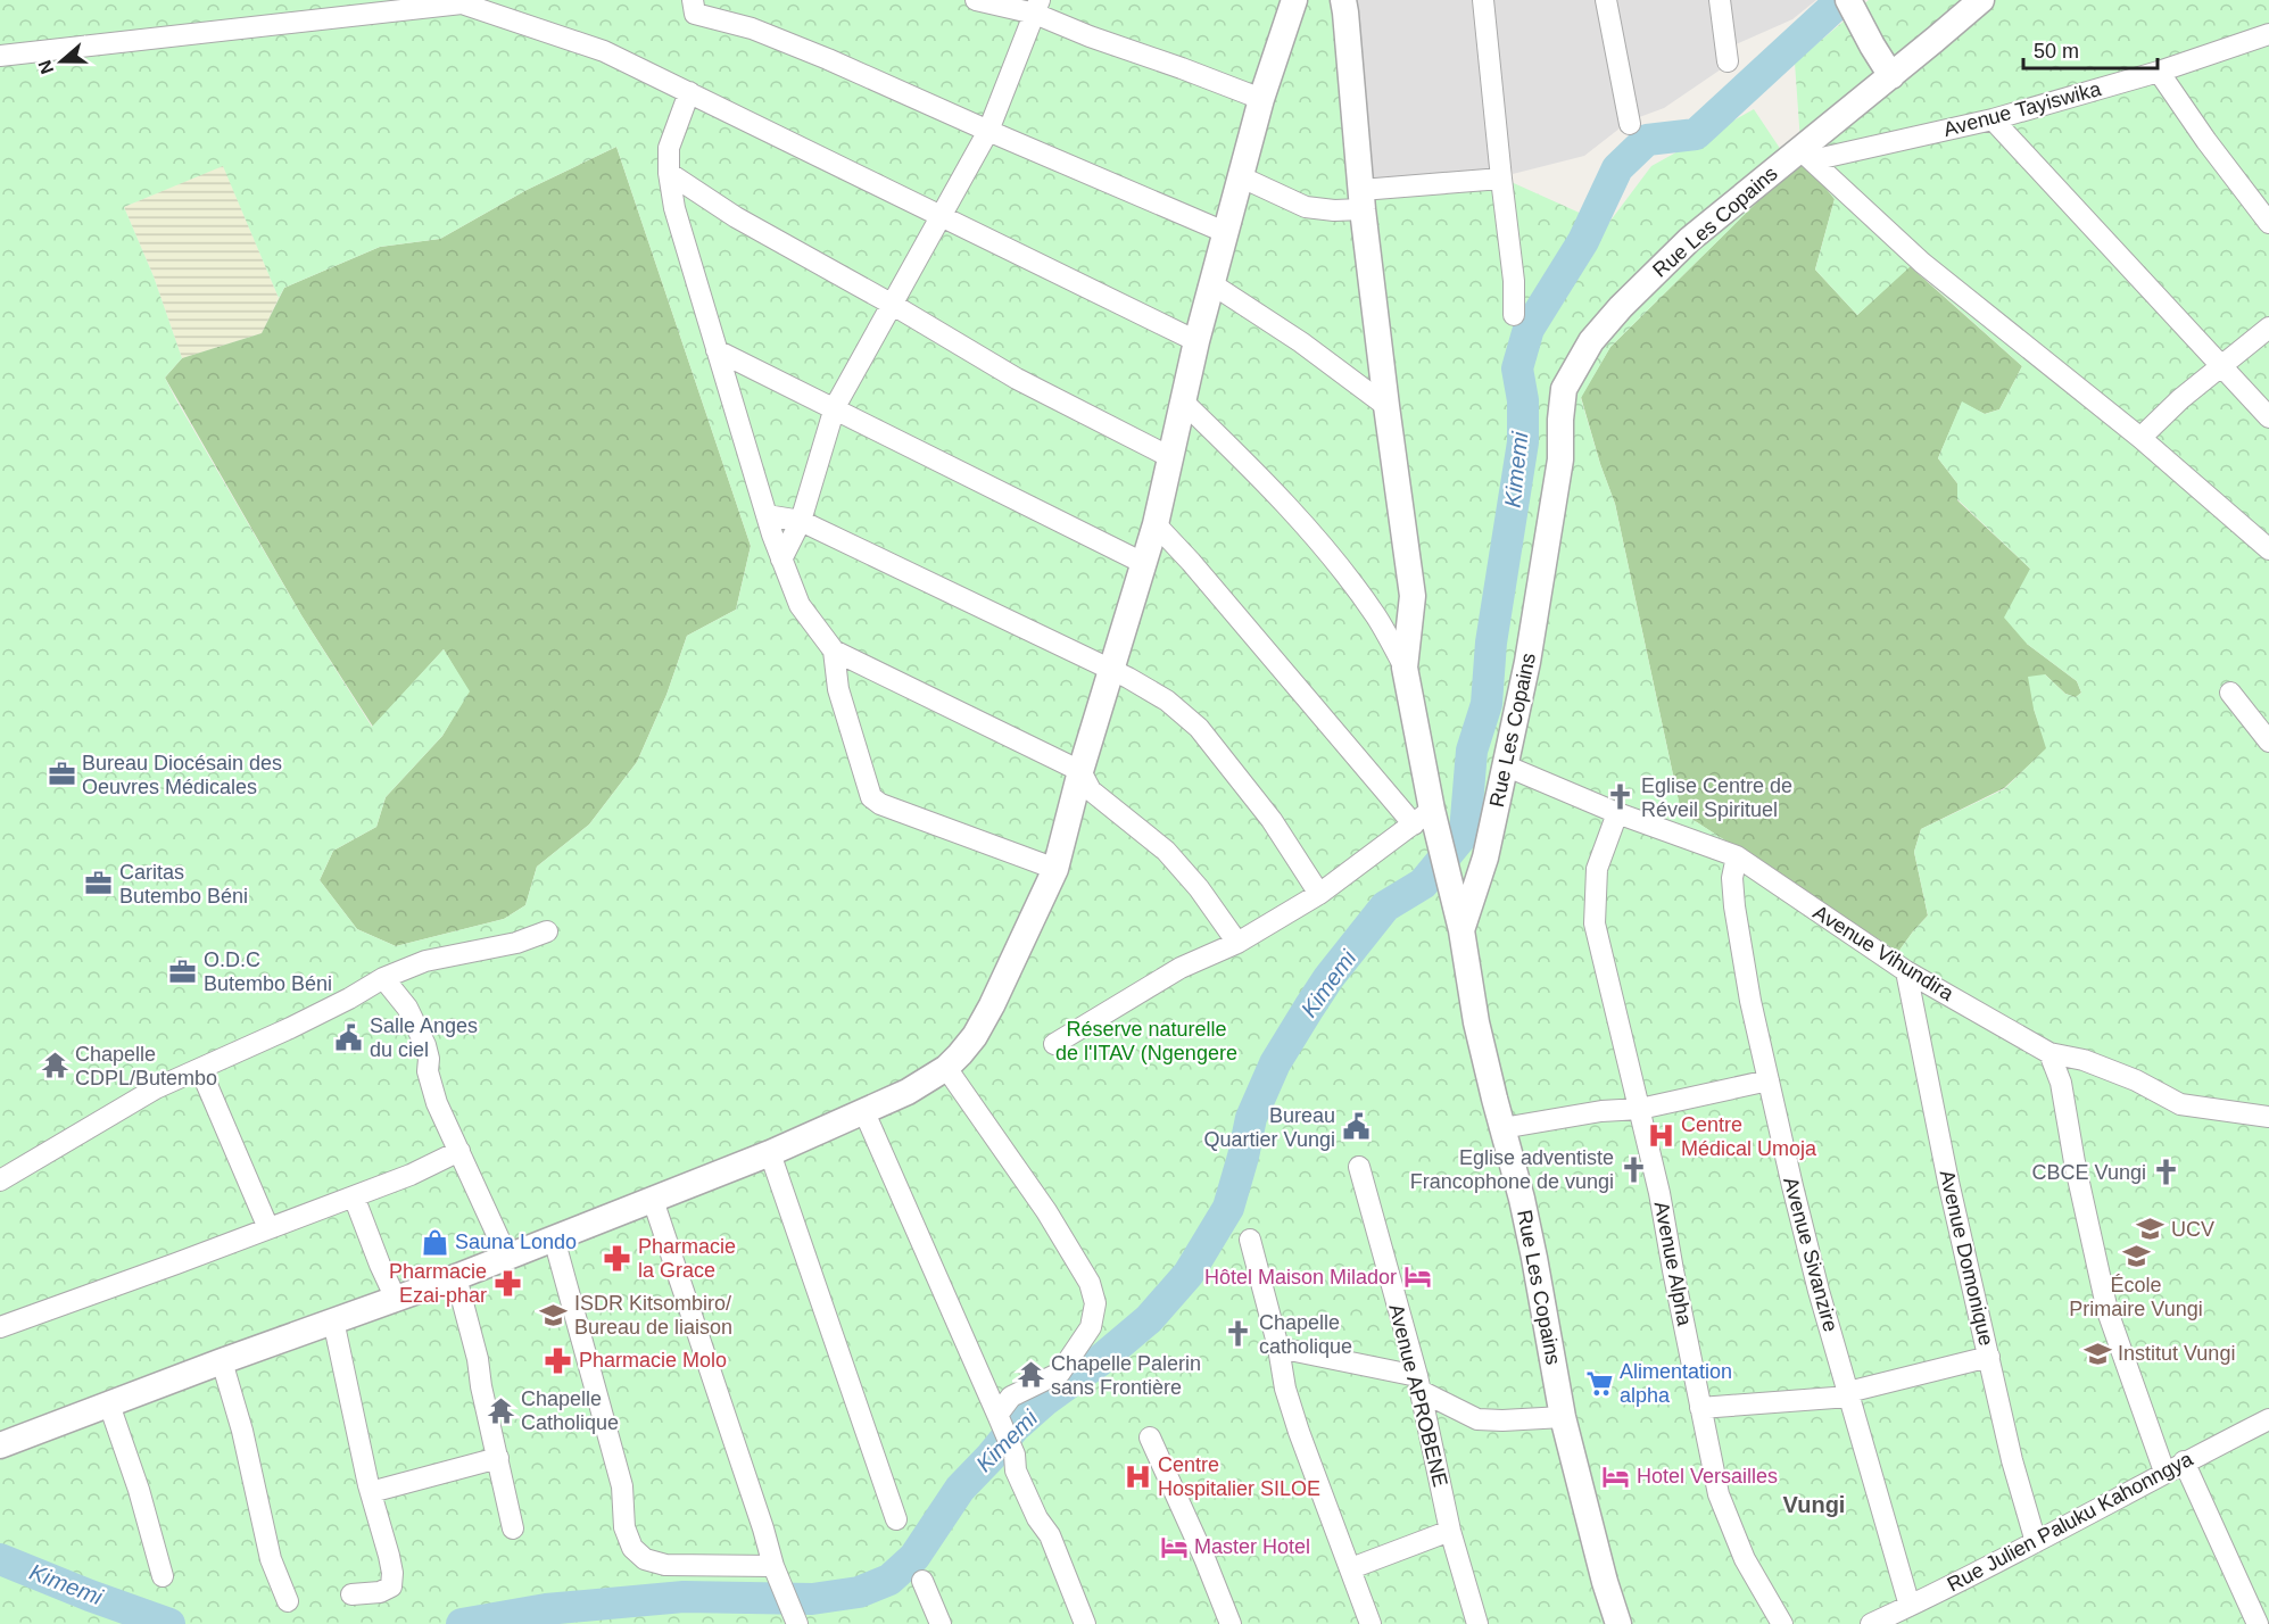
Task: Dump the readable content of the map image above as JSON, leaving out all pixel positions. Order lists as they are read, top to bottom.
{
  "streets": {
    "street": [
      "Avenue Tayiswika",
      "Rue Les Copains",
      "Avenue Vihundira",
      "Avenue Sivanzire",
      "Avenue Domonique",
      "Avenue Alpha",
      "Avenue APROBENE",
      "Rue Julien Paluku Kahonngya"
    ]
  },
  "crossings": [
    ["Avenue Tayiswika", "Rue Les Copains"],
    ["Rue Les Copains", "Avenue Vihundira"],
    ["Avenue Vihundira", "Avenue Sivanzire"],
    ["Avenue Vihundira", "Avenue Domonique"],
    ["Avenue Vihundira", "Avenue Alpha"],
    ["Avenue Sivanzire", "Rue Julien Paluku Kahonngya"],
    ["Avenue Domonique", "Rue Julien Paluku Kahonngya"]
  ],
  "districts": ["Vungi"],
  "water": ["Kimemi"],
  "parks": ["Réserve naturelle de l'ITAV (Ngengere"],
  "places": {
    "office": ["Bureau Diocésain des Oeuvres Médicales", "Caritas Butembo Béni", "O.D.C Butembo Béni"],
    "church": [
      "Eglise Centre de Réveil Spirituel",
      "Eglise adventiste Francophone de vungi",
      "CBCE Vungi",
      "Chapelle catholique"
    ],
    "public building": ["Salle Anges du ciel", "Bureau Quartier Vungi"],
    "temple": ["Chapelle CDPL/Butembo", "Chapelle Palerin sans Frontière", "Chapelle Catholique"],
    "hospital": ["Centre Médical Umoja", "Centre Hospitalier SILOE"],
    "school or university": [
      "UCV",
      "École Primaire Vungi",
      "ISDR Kitsombiro/ Bureau de liaison",
      "Institut Vungi"
    ],
    "shop": ["Sauna Londo"],
    "pharmacy": ["Pharmacie la Grace", "Pharmacie Ezai-phar", "Pharmacie Molo"],
    "hotel": ["Hôtel Maison Milador", "Hotel Versailles", "Master Hotel"],
    "supermarket": ["Alimentation alpha"]
  },
  "scale_bar": "50 m",
  "north": "left"
}
